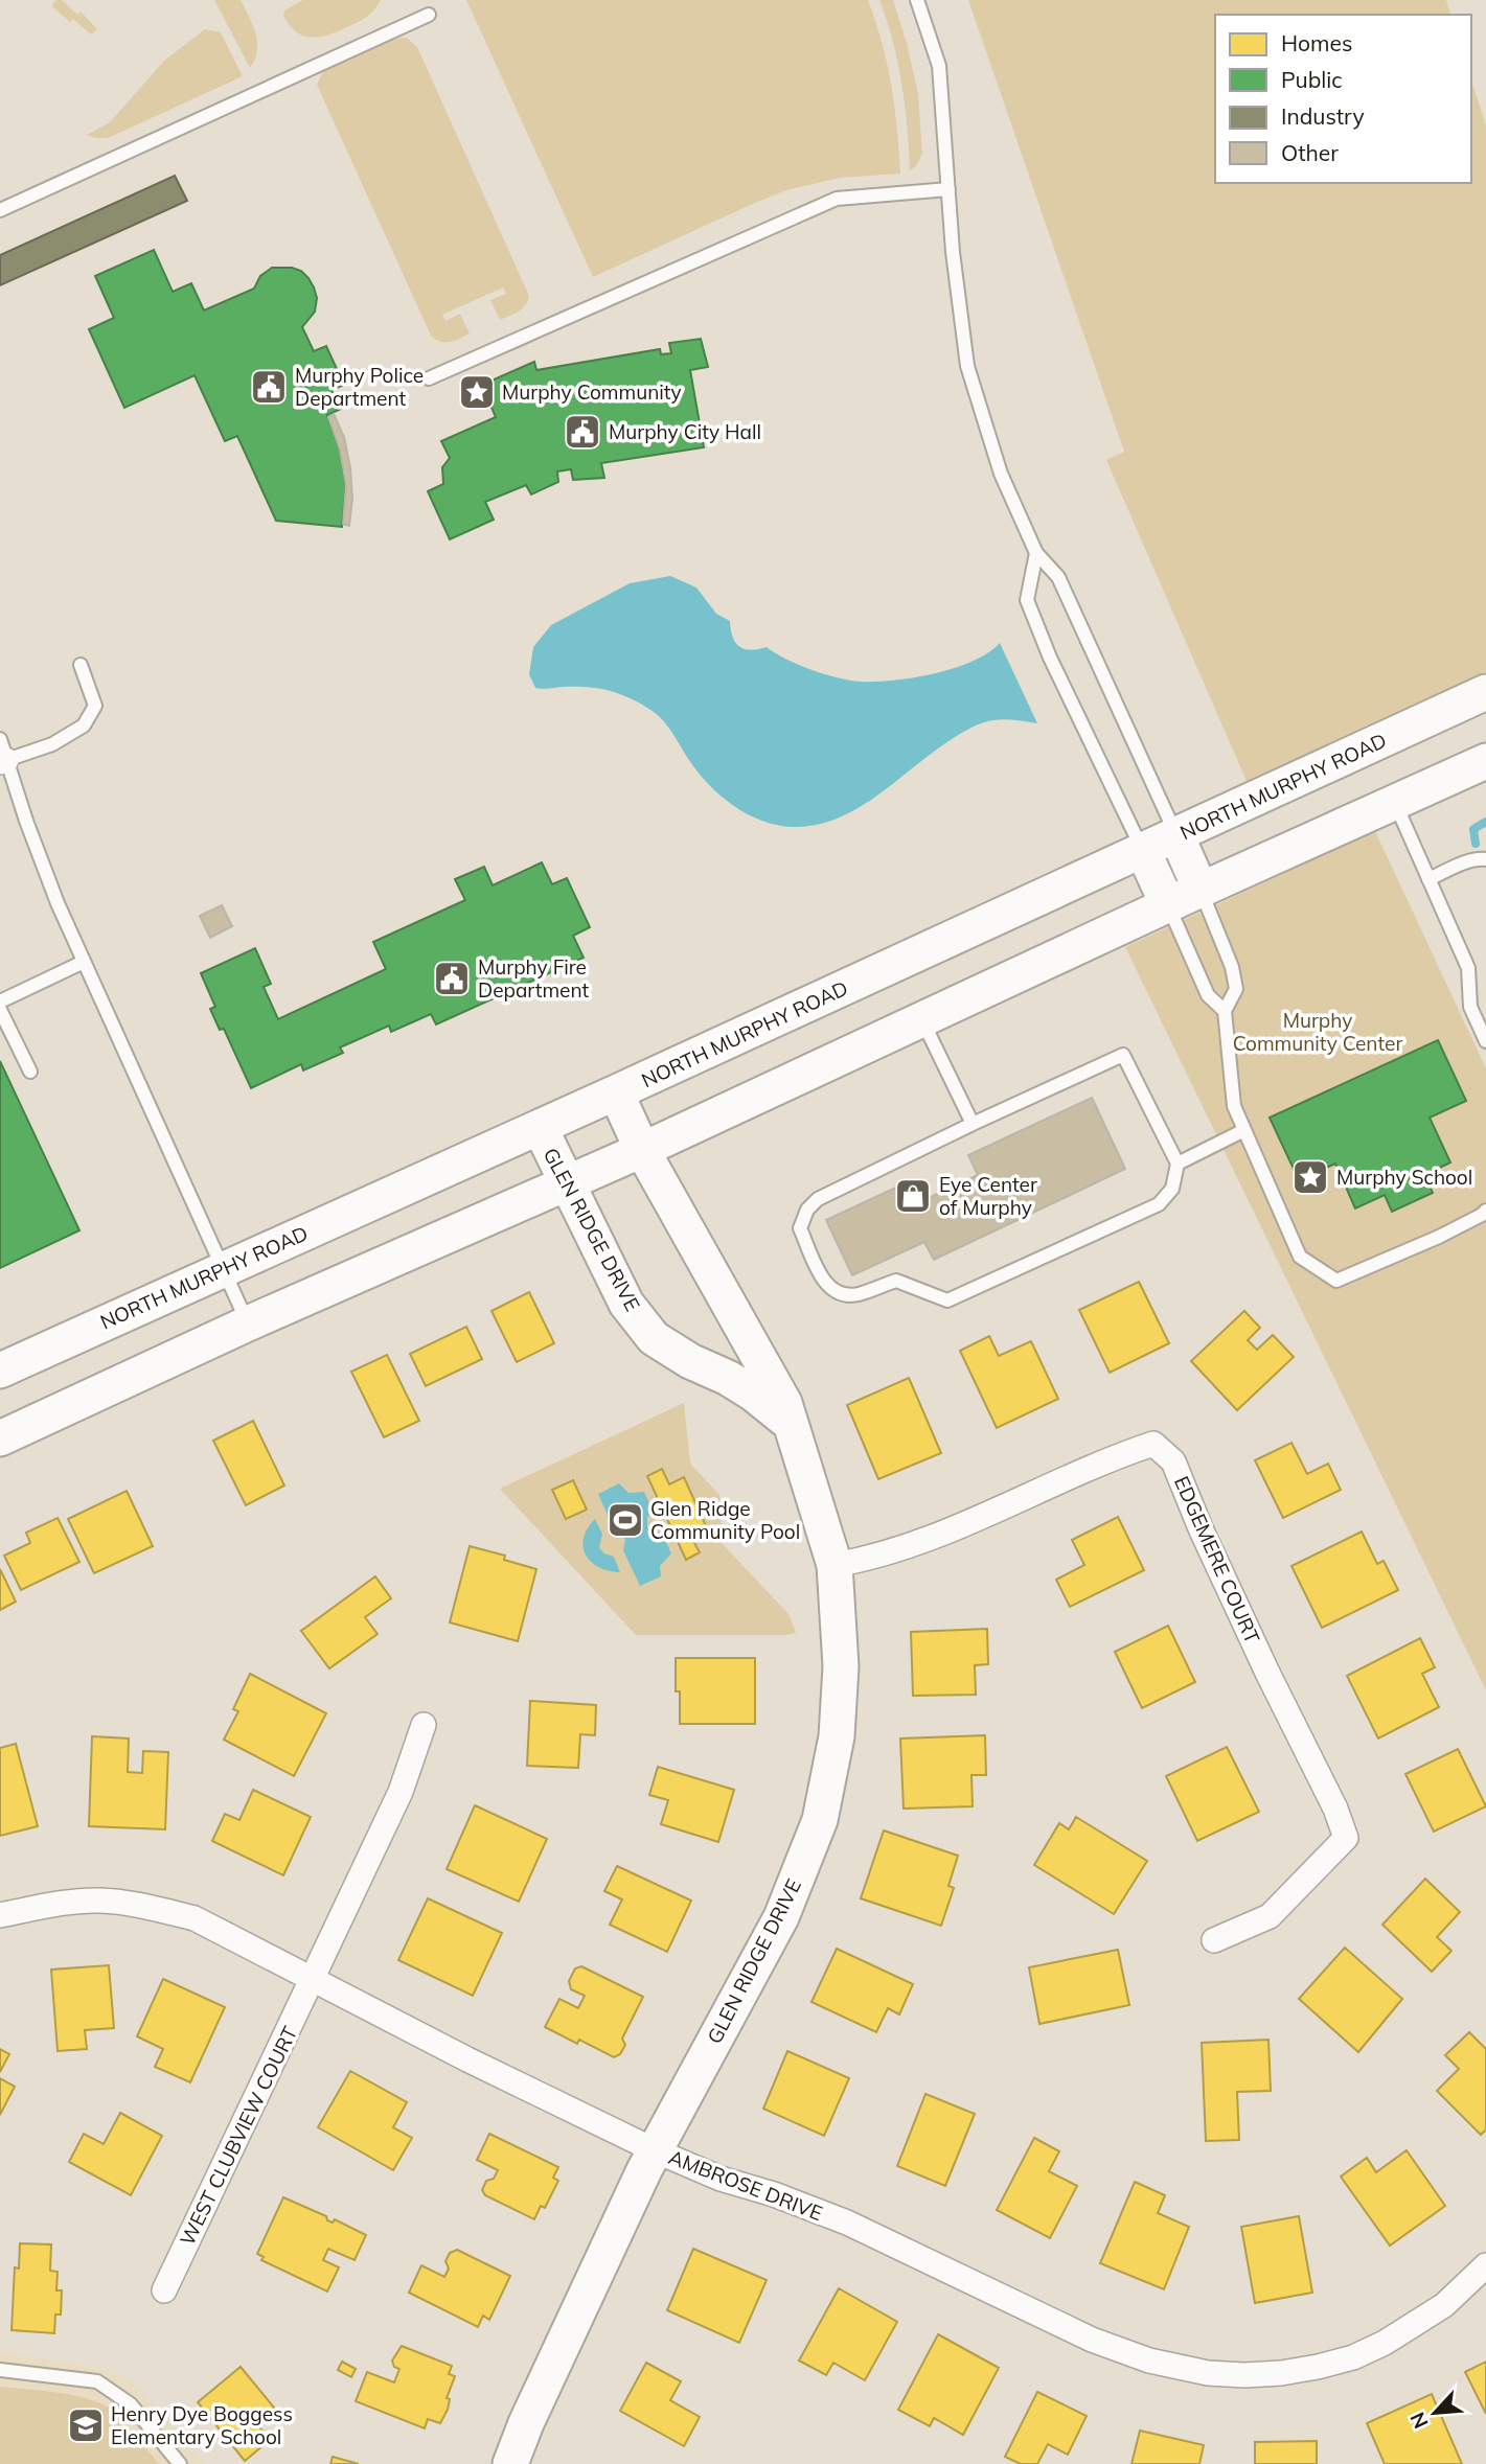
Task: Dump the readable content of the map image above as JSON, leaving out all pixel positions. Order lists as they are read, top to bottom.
{
  "streets": {
    "main road": ["NORTH MURPHY ROAD", "GLEN RIDGE DRIVE"],
    "street": ["EDGEMERE COURT", "WEST CLUBVIEW COURT", "AMBROSE DRIVE"]
  },
  "crossings": [
    ["NORTH MURPHY ROAD", "GLEN RIDGE DRIVE"],
    ["GLEN RIDGE DRIVE", "EDGEMERE COURT"],
    ["GLEN RIDGE DRIVE", "AMBROSE DRIVE"],
    ["WEST CLUBVIEW COURT", "AMBROSE DRIVE"]
  ],
  "parks": ["Murphy Community Center"],
  "places": {
    "public building": ["Murphy Police Department", "Murphy City Hall", "Murphy Fire Department"],
    "place": ["Murphy Community", "Murphy School"],
    "shop": ["Eye Center of Murphy"],
    "sports": ["Glen Ridge Community Pool"],
    "school or university": ["Henry Dye Boggess Elementary School"]
  },
  "legend": [
    "Homes",
    "Public",
    "Industry",
    "Other"
  ],
  "north": "bottom left"
}
